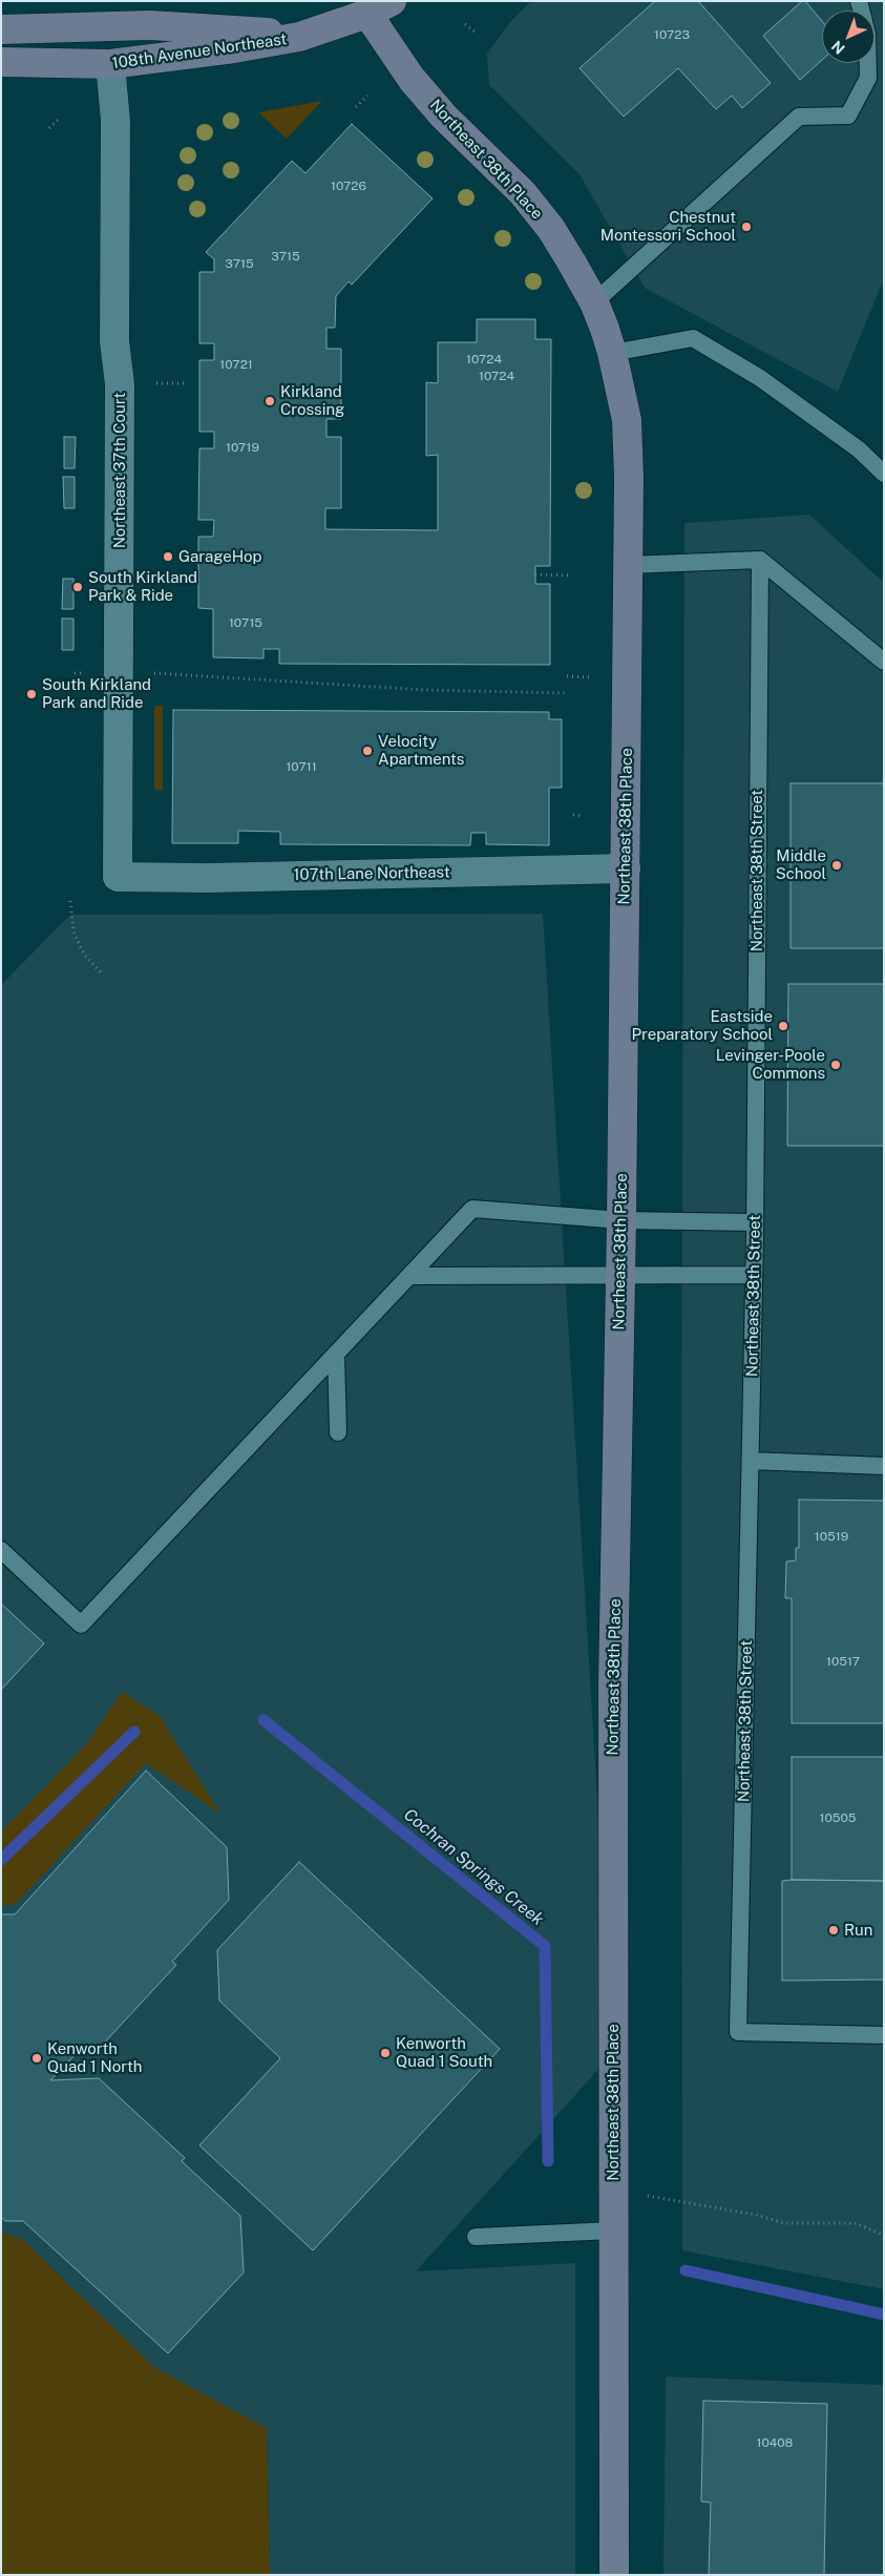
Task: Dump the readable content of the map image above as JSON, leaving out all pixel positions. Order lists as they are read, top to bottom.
{
  "streets": {
    "street": [
      "108th Avenue Northeast",
      "Northeast 38th Place",
      "Northeast 37th Court",
      "107th Lane Northeast"
    ],
    "lane": ["Northeast 38th Street"]
  },
  "crossings": [
    ["108th Avenue Northeast", "Northeast 38th Place"],
    ["108th Avenue Northeast", "Northeast 37th Court"],
    ["Northeast 38th Place", "107th Lane Northeast"],
    ["Northeast 37th Court", "107th Lane Northeast"]
  ],
  "water": ["Cochran Springs Creek"],
  "places": [
    "Chestnut Montessori School",
    "Kirkland Crossing",
    "GarageHop",
    "South Kirkland Park & Ride",
    "South Kirkland Park and Ride",
    "Velocity Apartments",
    "Middle School",
    "Eastside Preparatory School",
    "Levinger-Poole Commons",
    "Run",
    "Kenworth Quad 1 South",
    "Kenworth Quad 1 North"
  ],
  "house_numbers": [
    "10723",
    "10726",
    "3715",
    "3715",
    "10724",
    "10721",
    "10724",
    "10719",
    "10715",
    "10711",
    "10519",
    "10517",
    "10505",
    "10408"
  ],
  "north": "bottom left"
}
